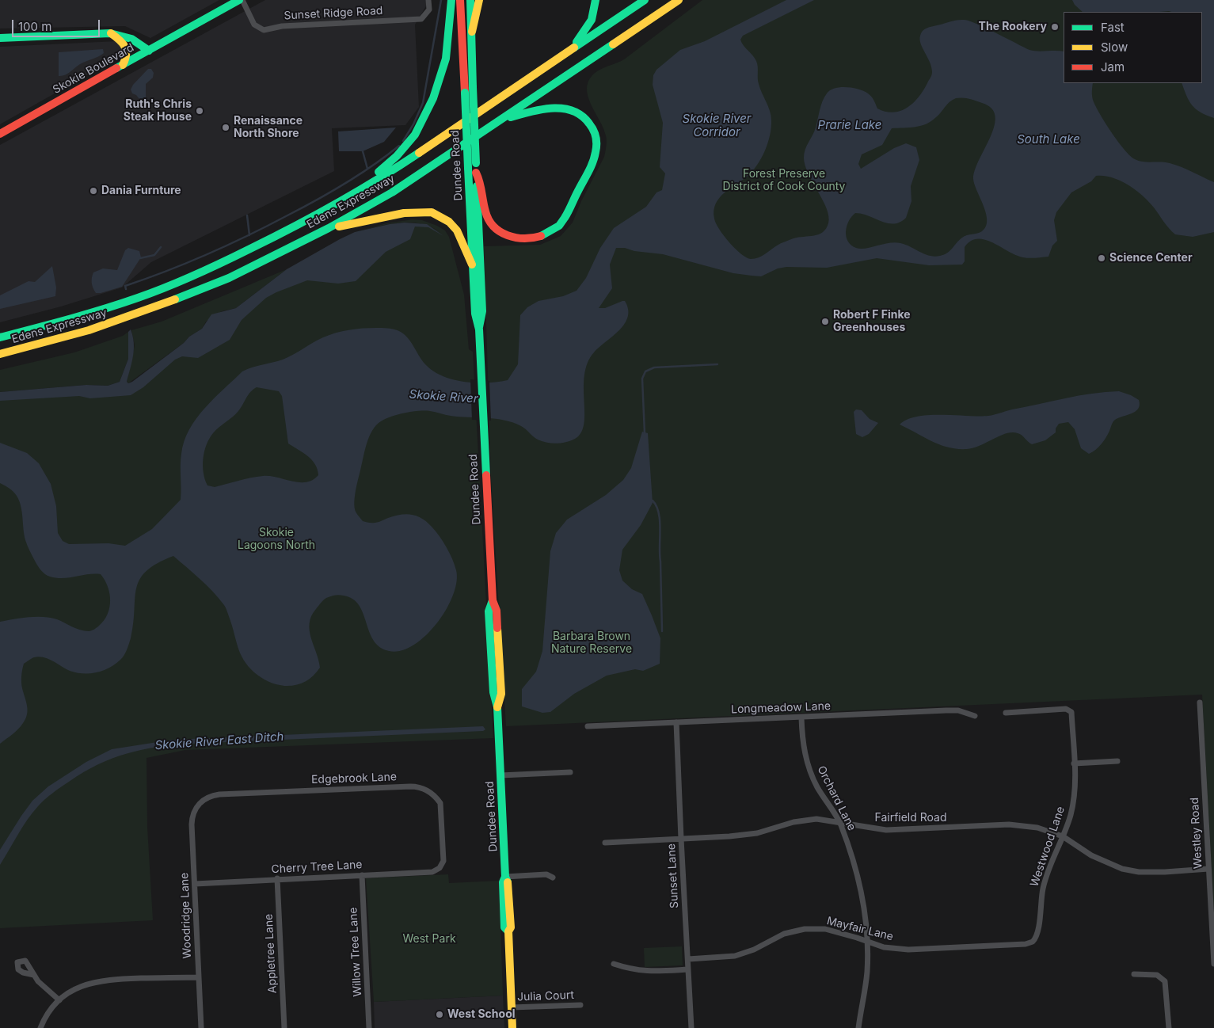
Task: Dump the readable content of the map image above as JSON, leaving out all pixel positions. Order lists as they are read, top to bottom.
{
  "streets": {
    "main road": ["Skokie Boulevard", "Dundee Road", "Edens Expressway"],
    "street": [
      "Sunset Ridge Road",
      "Longmeadow Lane",
      "Edgebrook Lane",
      "Orchard Lane",
      "Fairfield Road",
      "Westley Road",
      "Westwood Lane",
      "Cherry Tree Lane",
      "Sunset Lane",
      "Woodridge Lane",
      "Mayfair Lane",
      "Willow Tree Lane",
      "Appletree Lane",
      "Julia Court"
    ]
  },
  "crossings": [
    ["Dundee Road", "Julia Court"],
    ["Longmeadow Lane", "Orchard Lane"],
    ["Longmeadow Lane", "Sunset Lane"],
    ["Edgebrook Lane", "Cherry Tree Lane"],
    ["Edgebrook Lane", "Woodridge Lane"],
    ["Orchard Lane", "Fairfield Road"],
    ["Orchard Lane", "Mayfair Lane"],
    ["Fairfield Road", "Westley Road"],
    ["Fairfield Road", "Westwood Lane"],
    ["Fairfield Road", "Sunset Lane"],
    ["Westwood Lane", "Mayfair Lane"],
    ["Cherry Tree Lane", "Woodridge Lane"],
    ["Cherry Tree Lane", "Willow Tree Lane"],
    ["Cherry Tree Lane", "Appletree Lane"],
    ["Sunset Lane", "Mayfair Lane"]
  ],
  "water": [
    "Skokie River Corridor",
    "Prarie Lake",
    "South Lake",
    "Skokie River",
    "Skokie River East Ditch"
  ],
  "parks": [
    "Forest Preserve District of Cook County",
    "Skokie Lagoons North",
    "Barbara Brown Nature Reserve",
    "West Park"
  ],
  "places": [
    "The Rookery",
    "Ruth's Chris Steak House",
    "Renaissance North Shore",
    "Dania Furnture",
    "Science Center",
    "Robert F Finke Greenhouses",
    "West School"
  ],
  "legend": ["Fast", "Slow", "Jam"],
  "scale_bar": "100 m"
}
